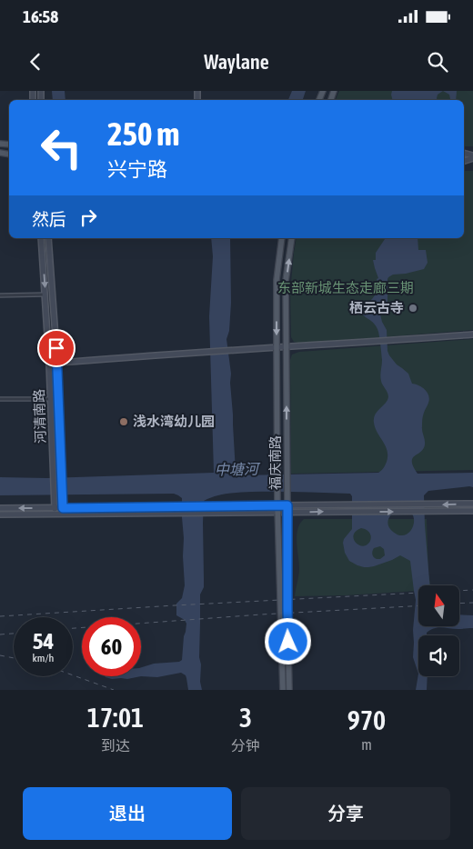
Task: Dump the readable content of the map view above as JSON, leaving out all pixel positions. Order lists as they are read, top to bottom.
{
  "streets": {
    "main road": ["河清南路", "福庆南路"]
  },
  "water": ["中塘河"],
  "parks": ["东部新城生态走廊三期"],
  "places": ["栖云古寺", "浅水湾幼儿园"],
  "north": "top",
  "page": {
    "status": "16:58",
    "header": "Waylane",
    "turn": ["250 m", "兴宁路"],
    "then": "然后",
    "speed": "54 km/h",
    "limit": "60",
    "eta": [
      "17:01",
      "到达",
      "3",
      "分钟",
      "970",
      "m"
    ],
    "buttons": ["退出", "分享"]
  }
}
